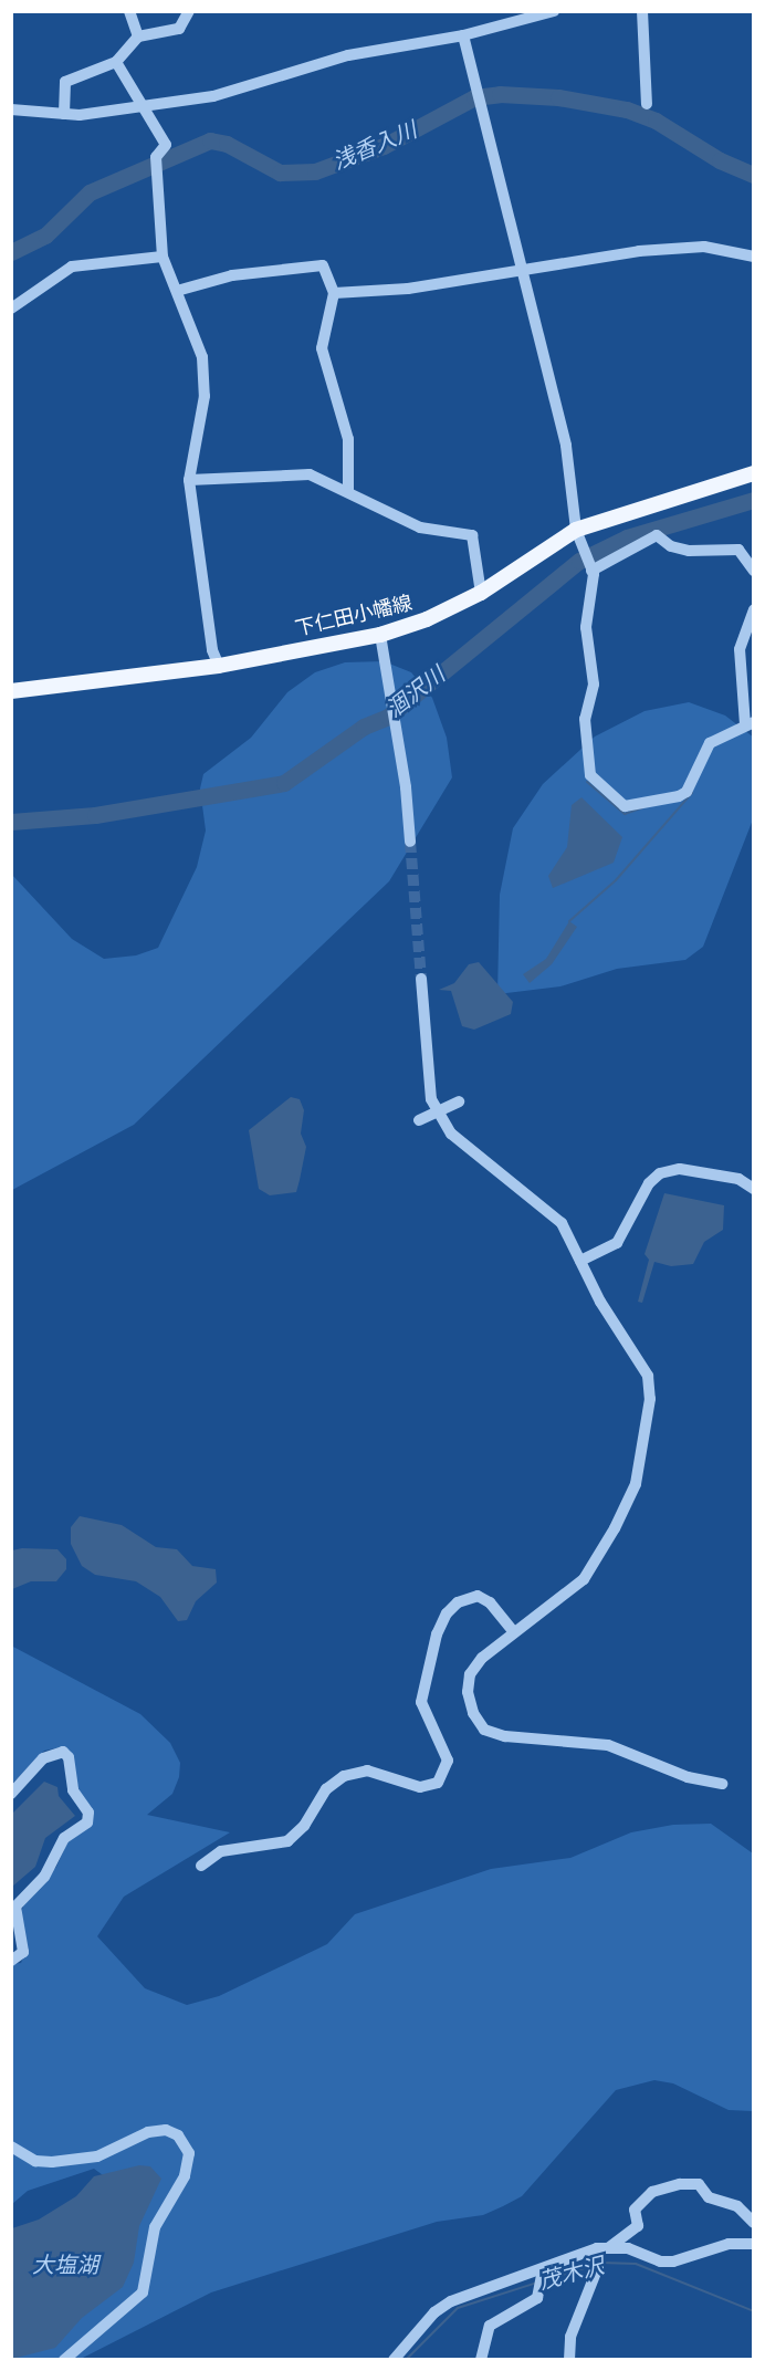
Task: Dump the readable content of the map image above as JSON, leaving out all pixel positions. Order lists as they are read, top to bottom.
{
  "streets": {
    "main road": ["下仁田小幡線"]
  },
  "water": [
    "浅香入川",
    "涸沢川",
    "大塩湖",
    "茂木沢"
  ]
}
